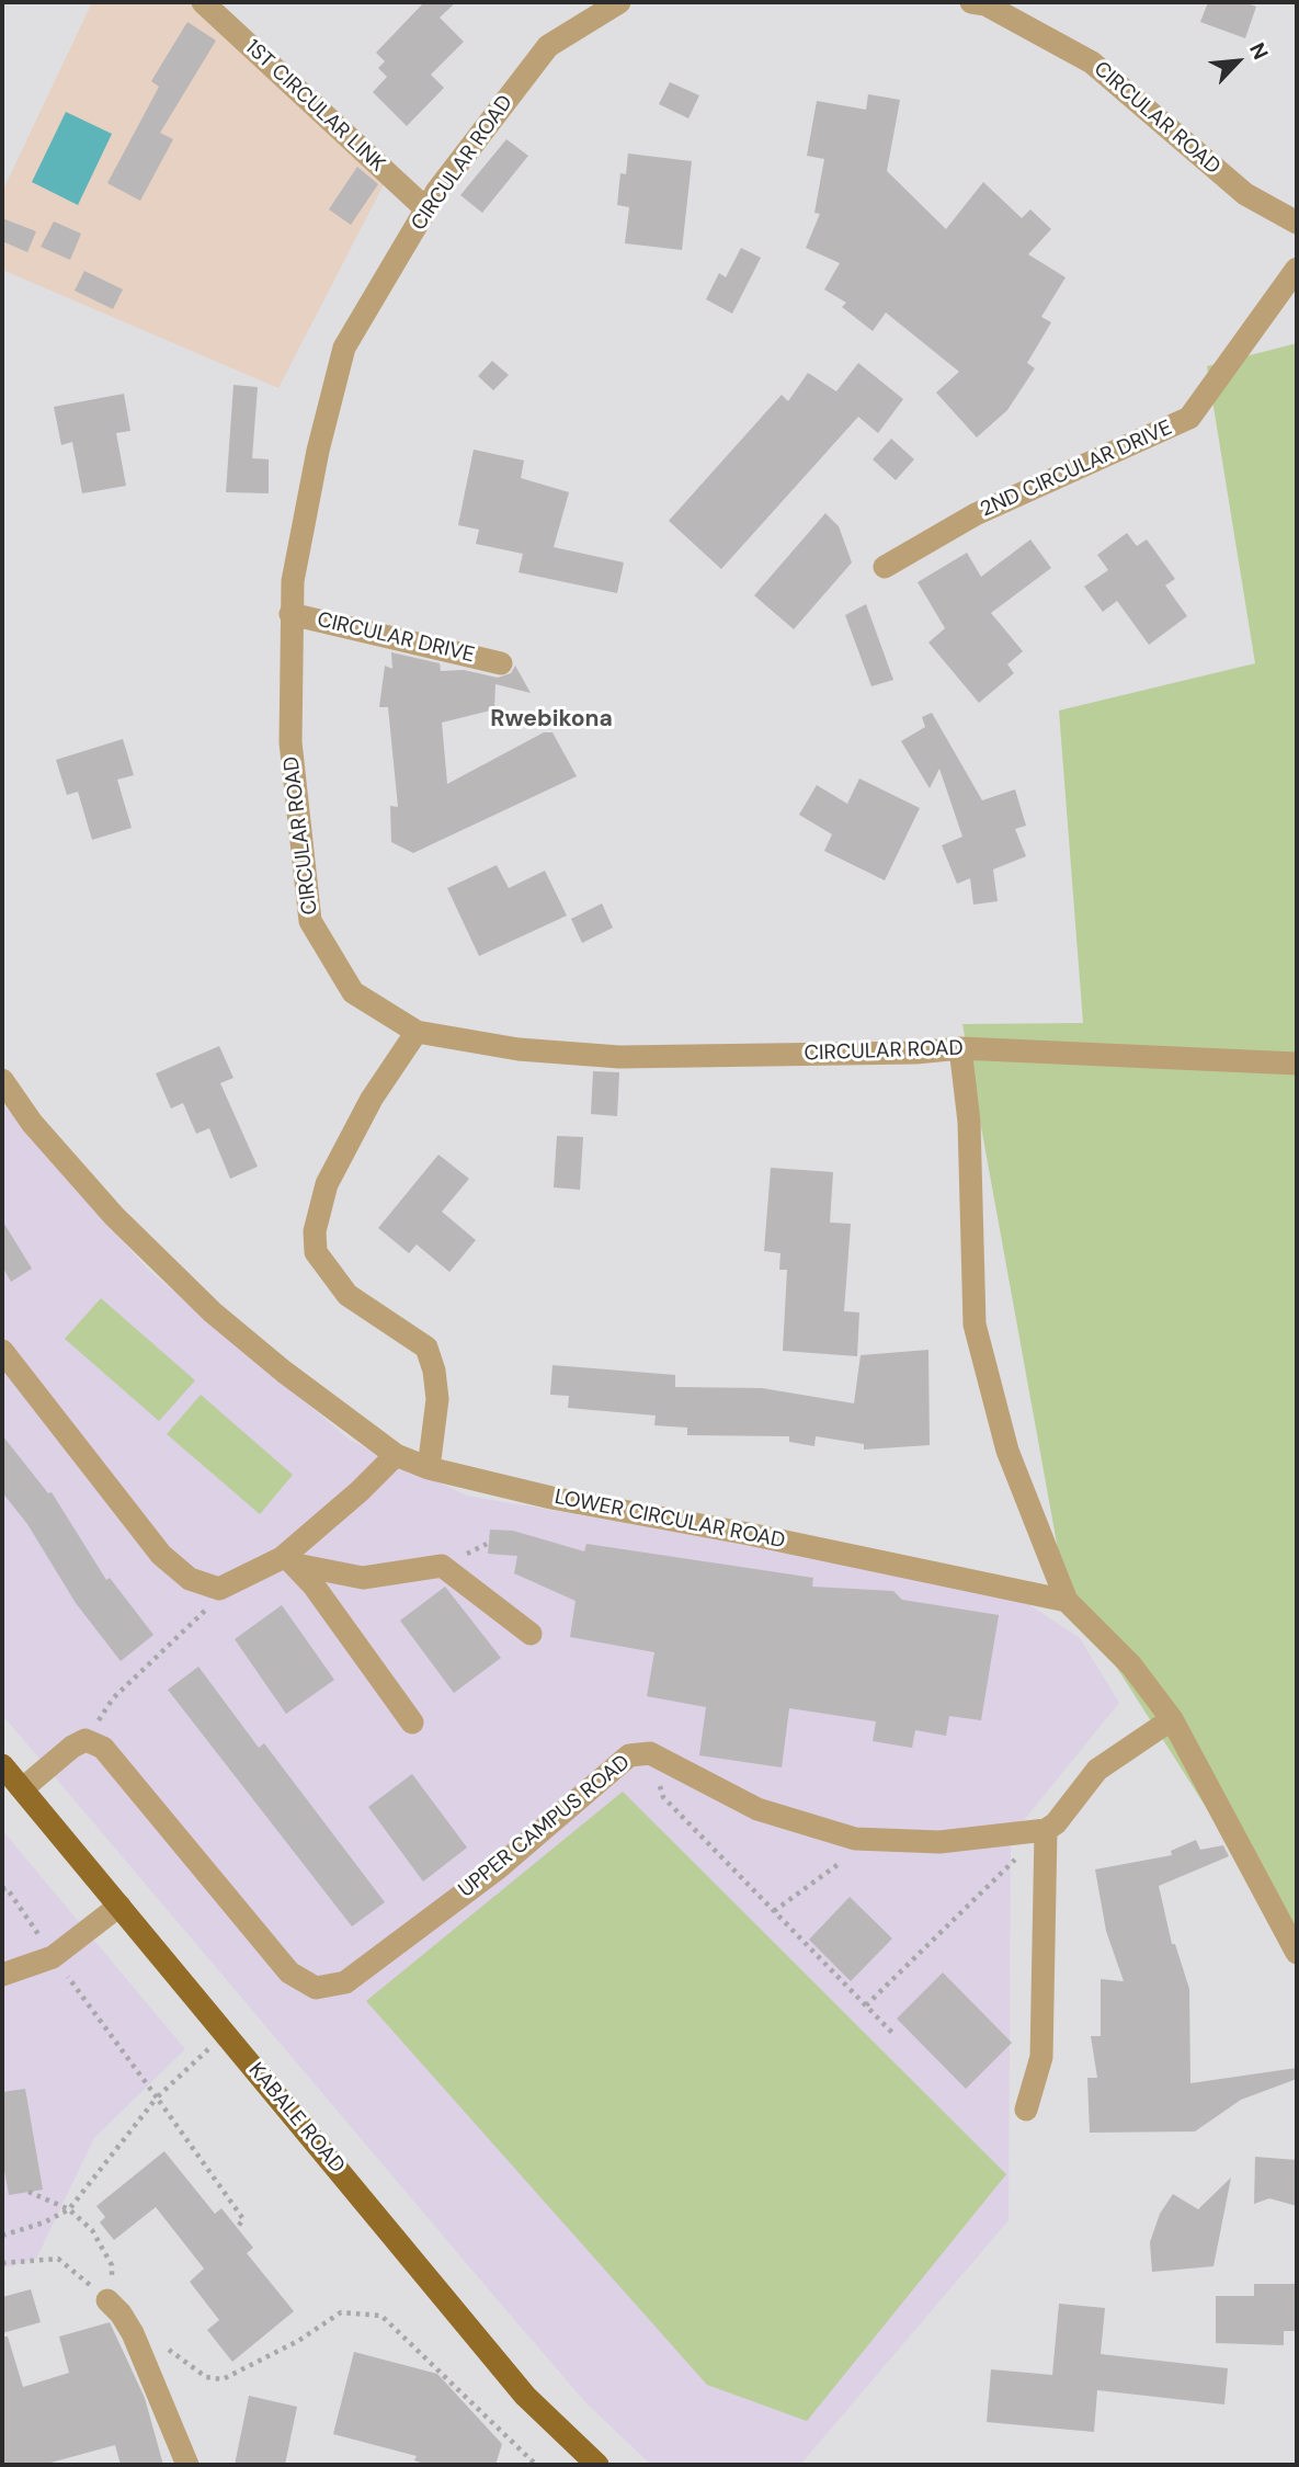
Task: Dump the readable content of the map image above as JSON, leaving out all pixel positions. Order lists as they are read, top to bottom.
{
  "streets": {
    "main road": ["KABALE ROAD"],
    "street": [
      "1ST CIRCULAR LINK",
      "CIRCULAR ROAD",
      "2ND CIRCULAR DRIVE",
      "CIRCULAR DRIVE",
      "LOWER CIRCULAR ROAD",
      "UPPER CAMPUS ROAD"
    ]
  },
  "crossings": [
    ["1ST CIRCULAR LINK", "CIRCULAR ROAD"],
    ["CIRCULAR ROAD", "CIRCULAR DRIVE"]
  ],
  "districts": ["Rwebikona"],
  "north": "top right"
}
